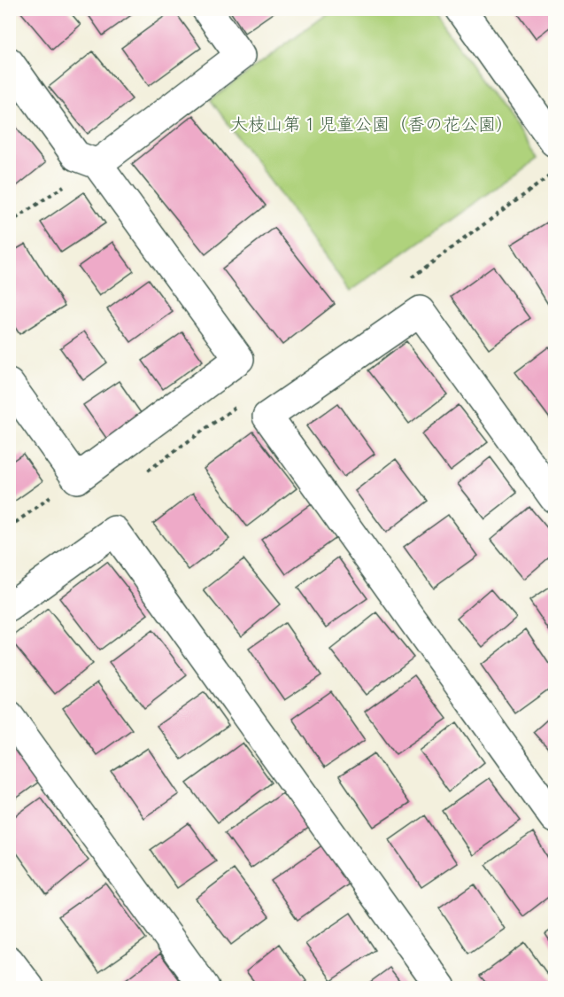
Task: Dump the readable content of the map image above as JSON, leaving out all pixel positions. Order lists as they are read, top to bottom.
{
  "parks": ["大枝山第１児童公園（香の花公園）"]
}
